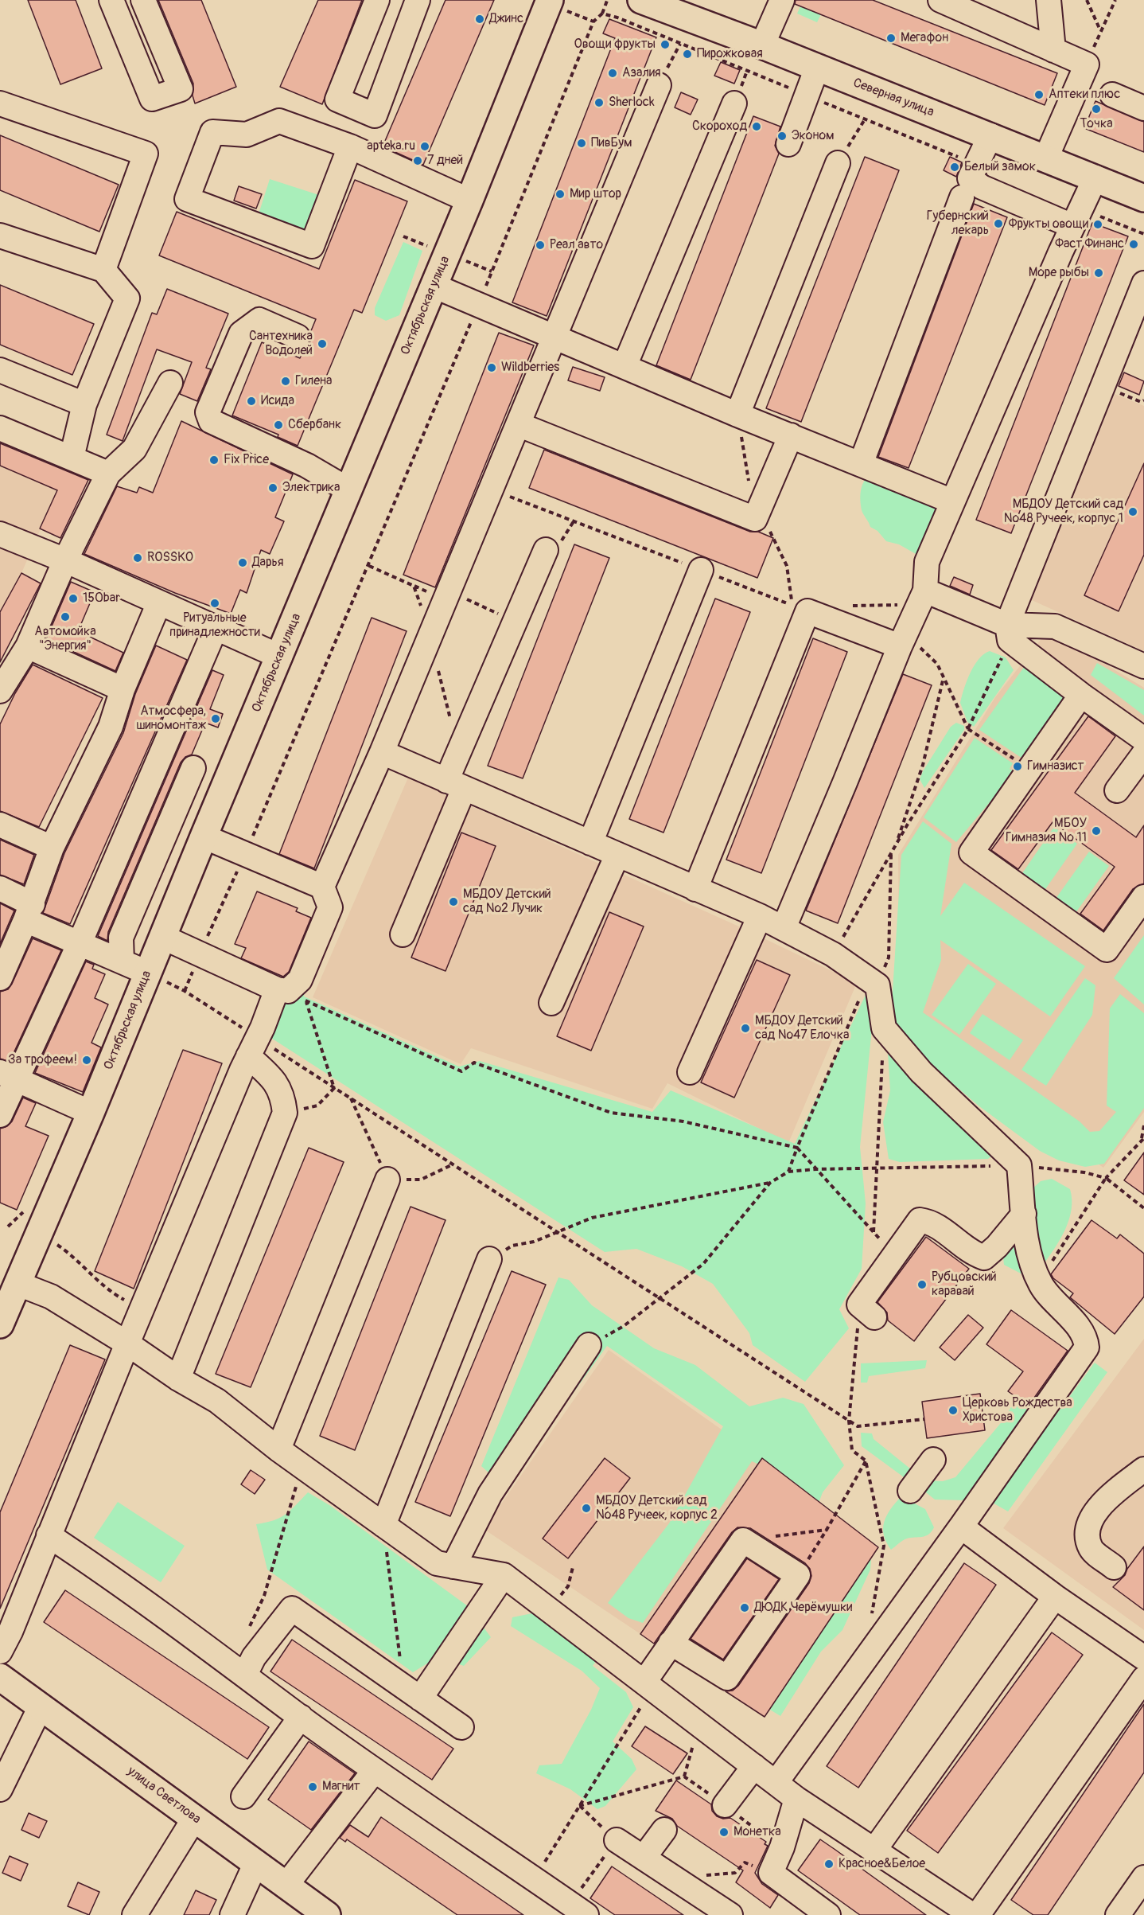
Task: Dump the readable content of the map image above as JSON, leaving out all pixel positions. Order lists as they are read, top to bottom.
{
  "streets": {
    "main road": ["Северная улица", "Октябрьская улица", "улица Светлова"]
  },
  "places": [
    "Джинс",
    "Мегафон",
    "Овощи фрукты",
    "Пирожковая",
    "Азалия",
    "Аптеки плюс",
    "Sherlock",
    "Точка",
    "Скороход",
    "Эконом",
    "ПивБум",
    "apteka.ru",
    "7 дней",
    "Белый замок",
    "Мир штор",
    "Губернский лекарь",
    "Фрукты овощи",
    "Фаст Финанс",
    "Реал авто",
    "Море рыбы",
    "Сантехника Водолей",
    "Wildberries",
    "Гилена",
    "Исида",
    "Сбербанк",
    "Fix Price",
    "Электрика",
    "МБДОУ Детский сад №48 Ручеек, корпус 1",
    "ROSSKO",
    "Дарья",
    "150bar",
    "Ритуальные принадлежности",
    "Автомойка \"Энергия\"",
    "Атмосфера, шиномонтаж",
    "Гимназист",
    "МБОУ Гимназия № 11",
    "МБДОУ Детский сад №2 Лучик",
    "МБДОУ Детский сад №47 Елочка",
    "За трофеем!",
    "Рубцовский каравай",
    "Церковь Рождества Христова",
    "МБДОУ Детский сад №48 Ручеек, корпус 2",
    "ДЮДК Черёмушки",
    "Магнит",
    "Монетка",
    "Красное&Белое"
  ]
}
